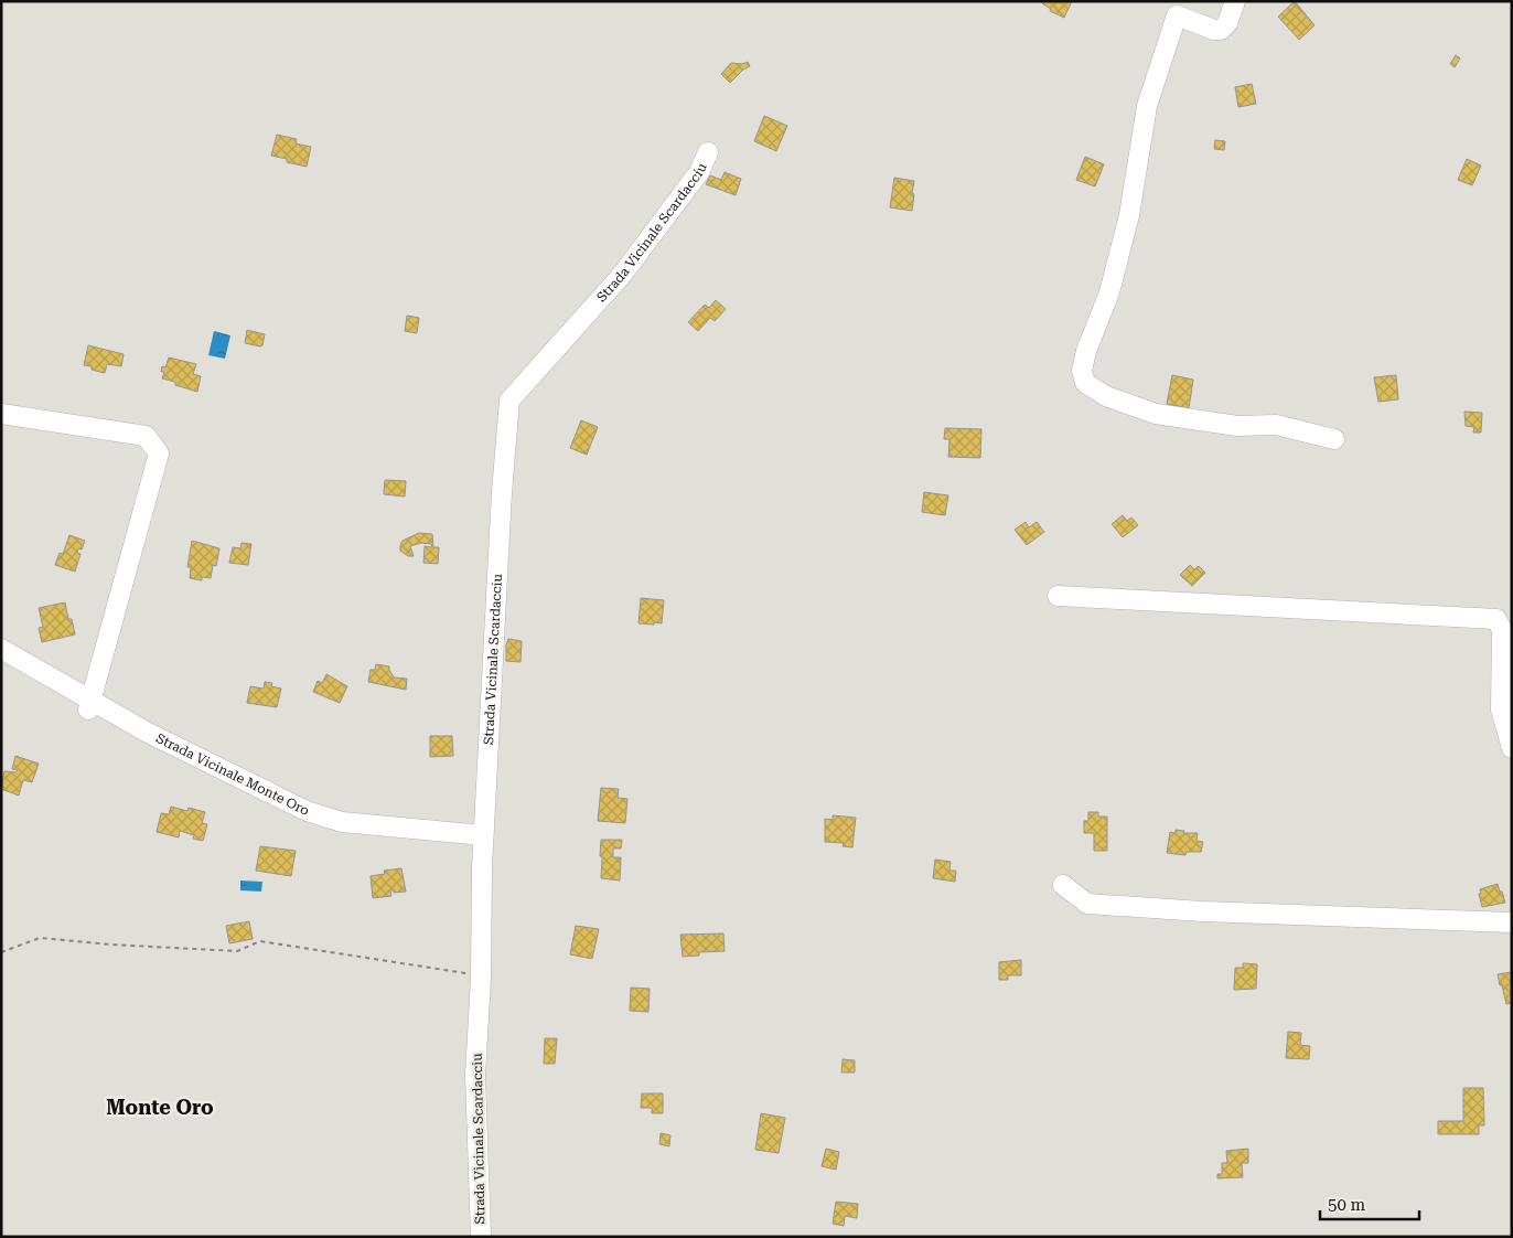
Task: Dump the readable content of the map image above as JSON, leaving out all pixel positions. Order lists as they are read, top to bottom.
{
  "streets": {
    "street": ["Strada Vicinale Scardacciu", "Strada Vicinale Monte Oro"]
  },
  "crossings": [
    ["Strada Vicinale Scardacciu", "Strada Vicinale Monte Oro"]
  ],
  "districts": ["Monte Oro"],
  "scale_bar": "50 m"
}
